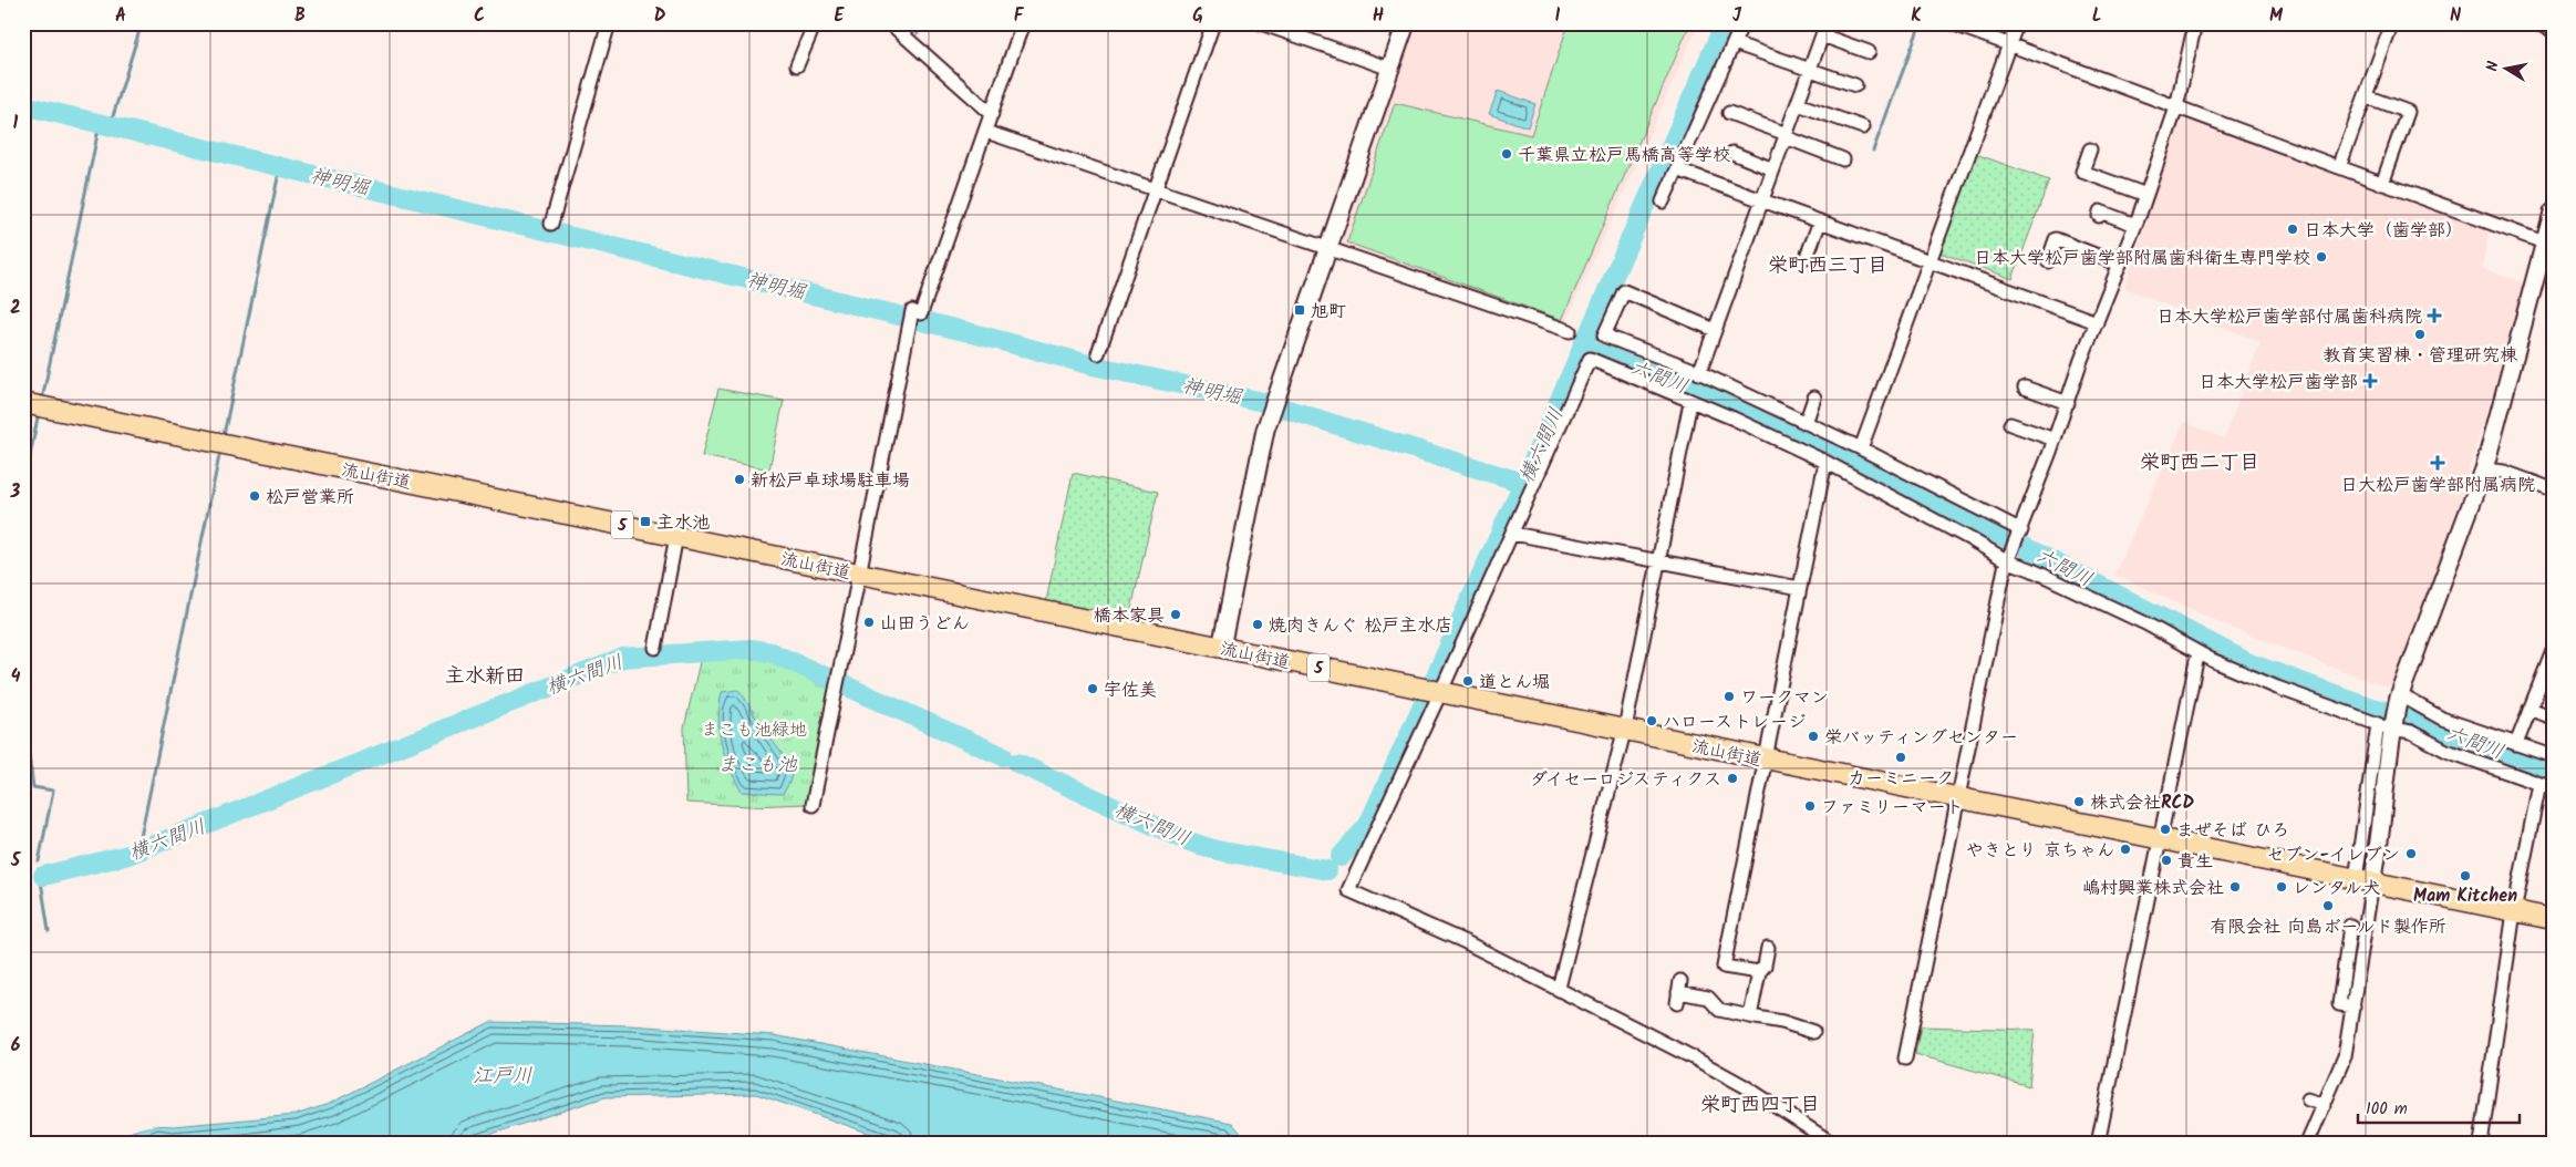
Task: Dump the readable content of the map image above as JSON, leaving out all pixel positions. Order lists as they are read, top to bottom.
{
  "streets": {
    "main road": ["流山街道", "5"]
  },
  "districts": [
    "栄町西三丁目",
    "栄町西二丁目",
    "主水新田",
    "栄町西四丁目"
  ],
  "water": [
    "神明堀",
    "六間川",
    "横六間川",
    "まこも池",
    "江戸川"
  ],
  "parks": ["まこも池緑地"],
  "places": {
    "other": [
      "千葉県立松戸馬橋高等学校",
      "日本大学（歯学部）",
      "日本大学松戸歯学部附属歯科衛生専門学校",
      "教育実習棟・管理研究棟",
      "新松戸卓球場駐車場",
      "松戸営業所",
      "橋本家具",
      "山田うどん",
      "焼肉きんぐ 松戸主水店",
      "道とん堀",
      "宇佐美",
      "ワークマン",
      "ハローストレージ",
      "栄バッティングセンター",
      "カーミニーク",
      "ダイセーロジスティクス",
      "株式会社RCD",
      "ファミリーマート",
      "まぜそば ひろ",
      "やきとり 京ちゃん",
      "セブン-イレブン",
      "貴生",
      "Mam Kitchen",
      "嶋村興業株式会社",
      "レンタル犬",
      "有限会社 向島ボールド製作所"
    ],
    "transit": ["旭町", "主水池"],
    "health": ["日本大学松戸歯学部付属歯科病院", "日本大学松戸歯学部", "日大松戸歯学部附属病院"]
  },
  "scale_bar": "100 m",
  "north": "left",
  "grid": {
    "columns": [
      "A",
      "B",
      "C",
      "D",
      "E",
      "F",
      "G",
      "H",
      "I",
      "J",
      "K",
      "L",
      "M",
      "N"
    ],
    "rows": [
      "1",
      "2",
      "3",
      "4",
      "5",
      "6"
    ]
  }
}
